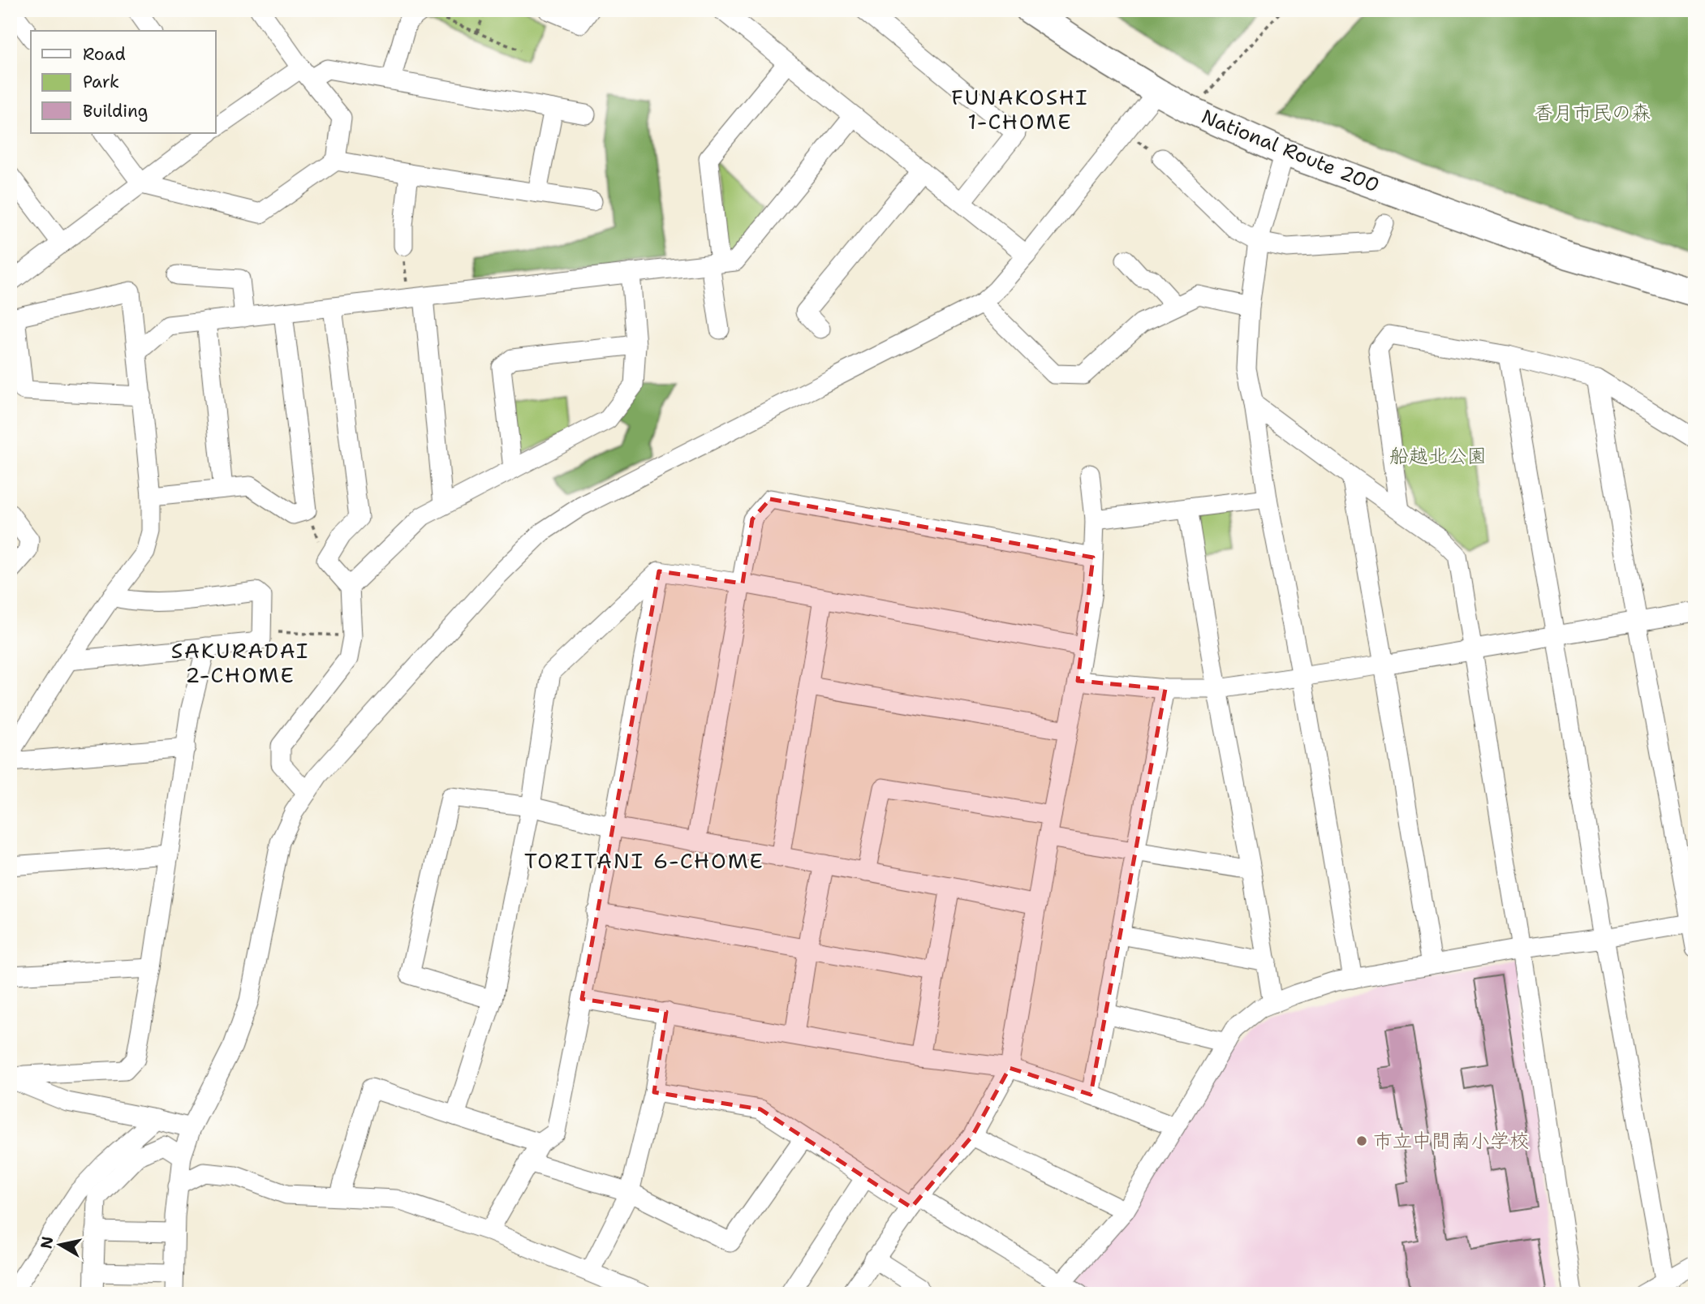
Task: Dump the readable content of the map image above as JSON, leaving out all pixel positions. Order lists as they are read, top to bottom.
{
  "streets": {
    "highway": ["National Route 200"]
  },
  "districts": ["FUNAKOSHI 1-CHOME", "SAKURADAI 2-CHOME", "TORITANI 6-CHOME"],
  "parks": ["香月市民の森", "船越北公園"],
  "places": ["市立中間南小学校"],
  "legend": ["Road", "Park", "Building"],
  "north": "left"
}
